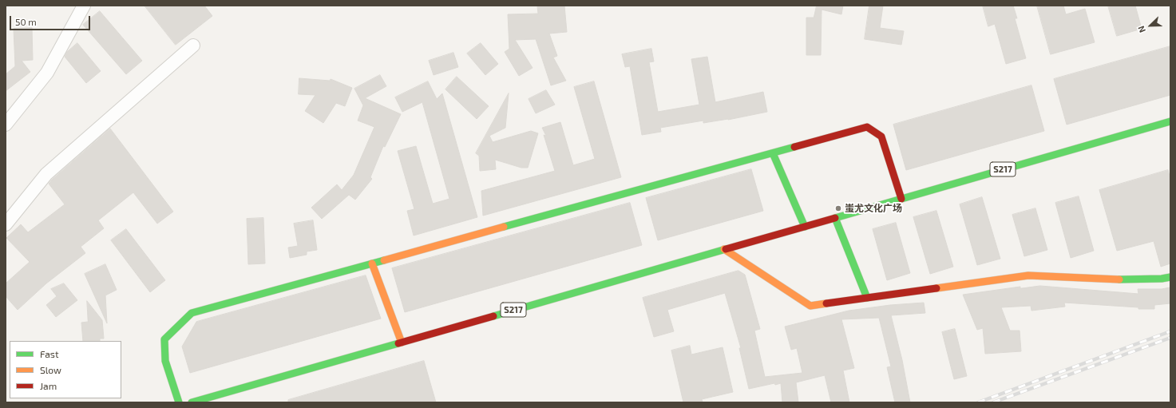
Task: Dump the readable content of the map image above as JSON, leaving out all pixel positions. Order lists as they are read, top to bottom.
{
  "streets": {
    "street": ["S217"]
  },
  "places": ["蚩尤文化广场"],
  "legend": ["Fast", "Slow", "Jam"],
  "scale_bar": "50 m",
  "north": "bottom left"
}
